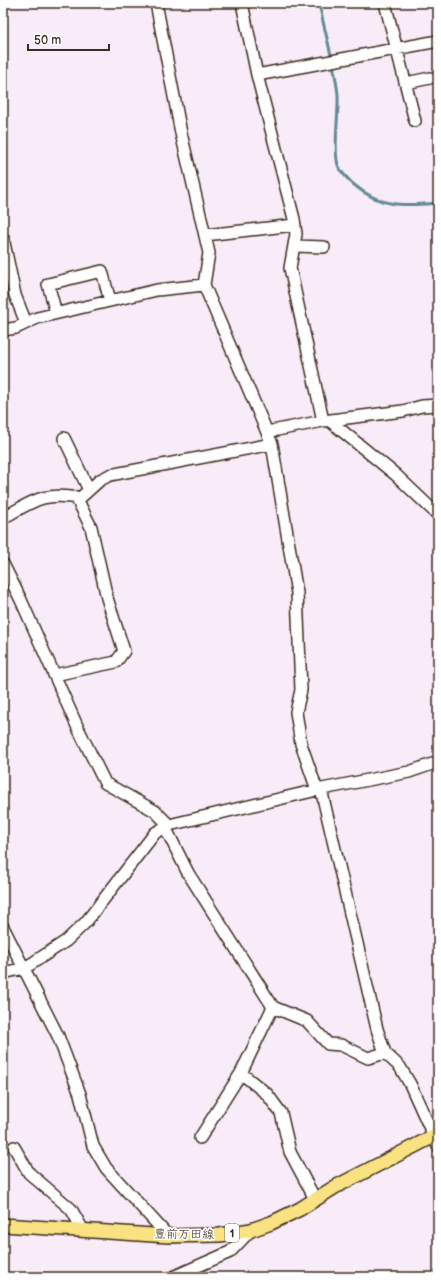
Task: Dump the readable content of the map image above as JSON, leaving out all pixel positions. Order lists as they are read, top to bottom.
{
  "streets": {
    "main road": ["1", "豊前万田線"]
  },
  "scale_bar": "50 m"
}
